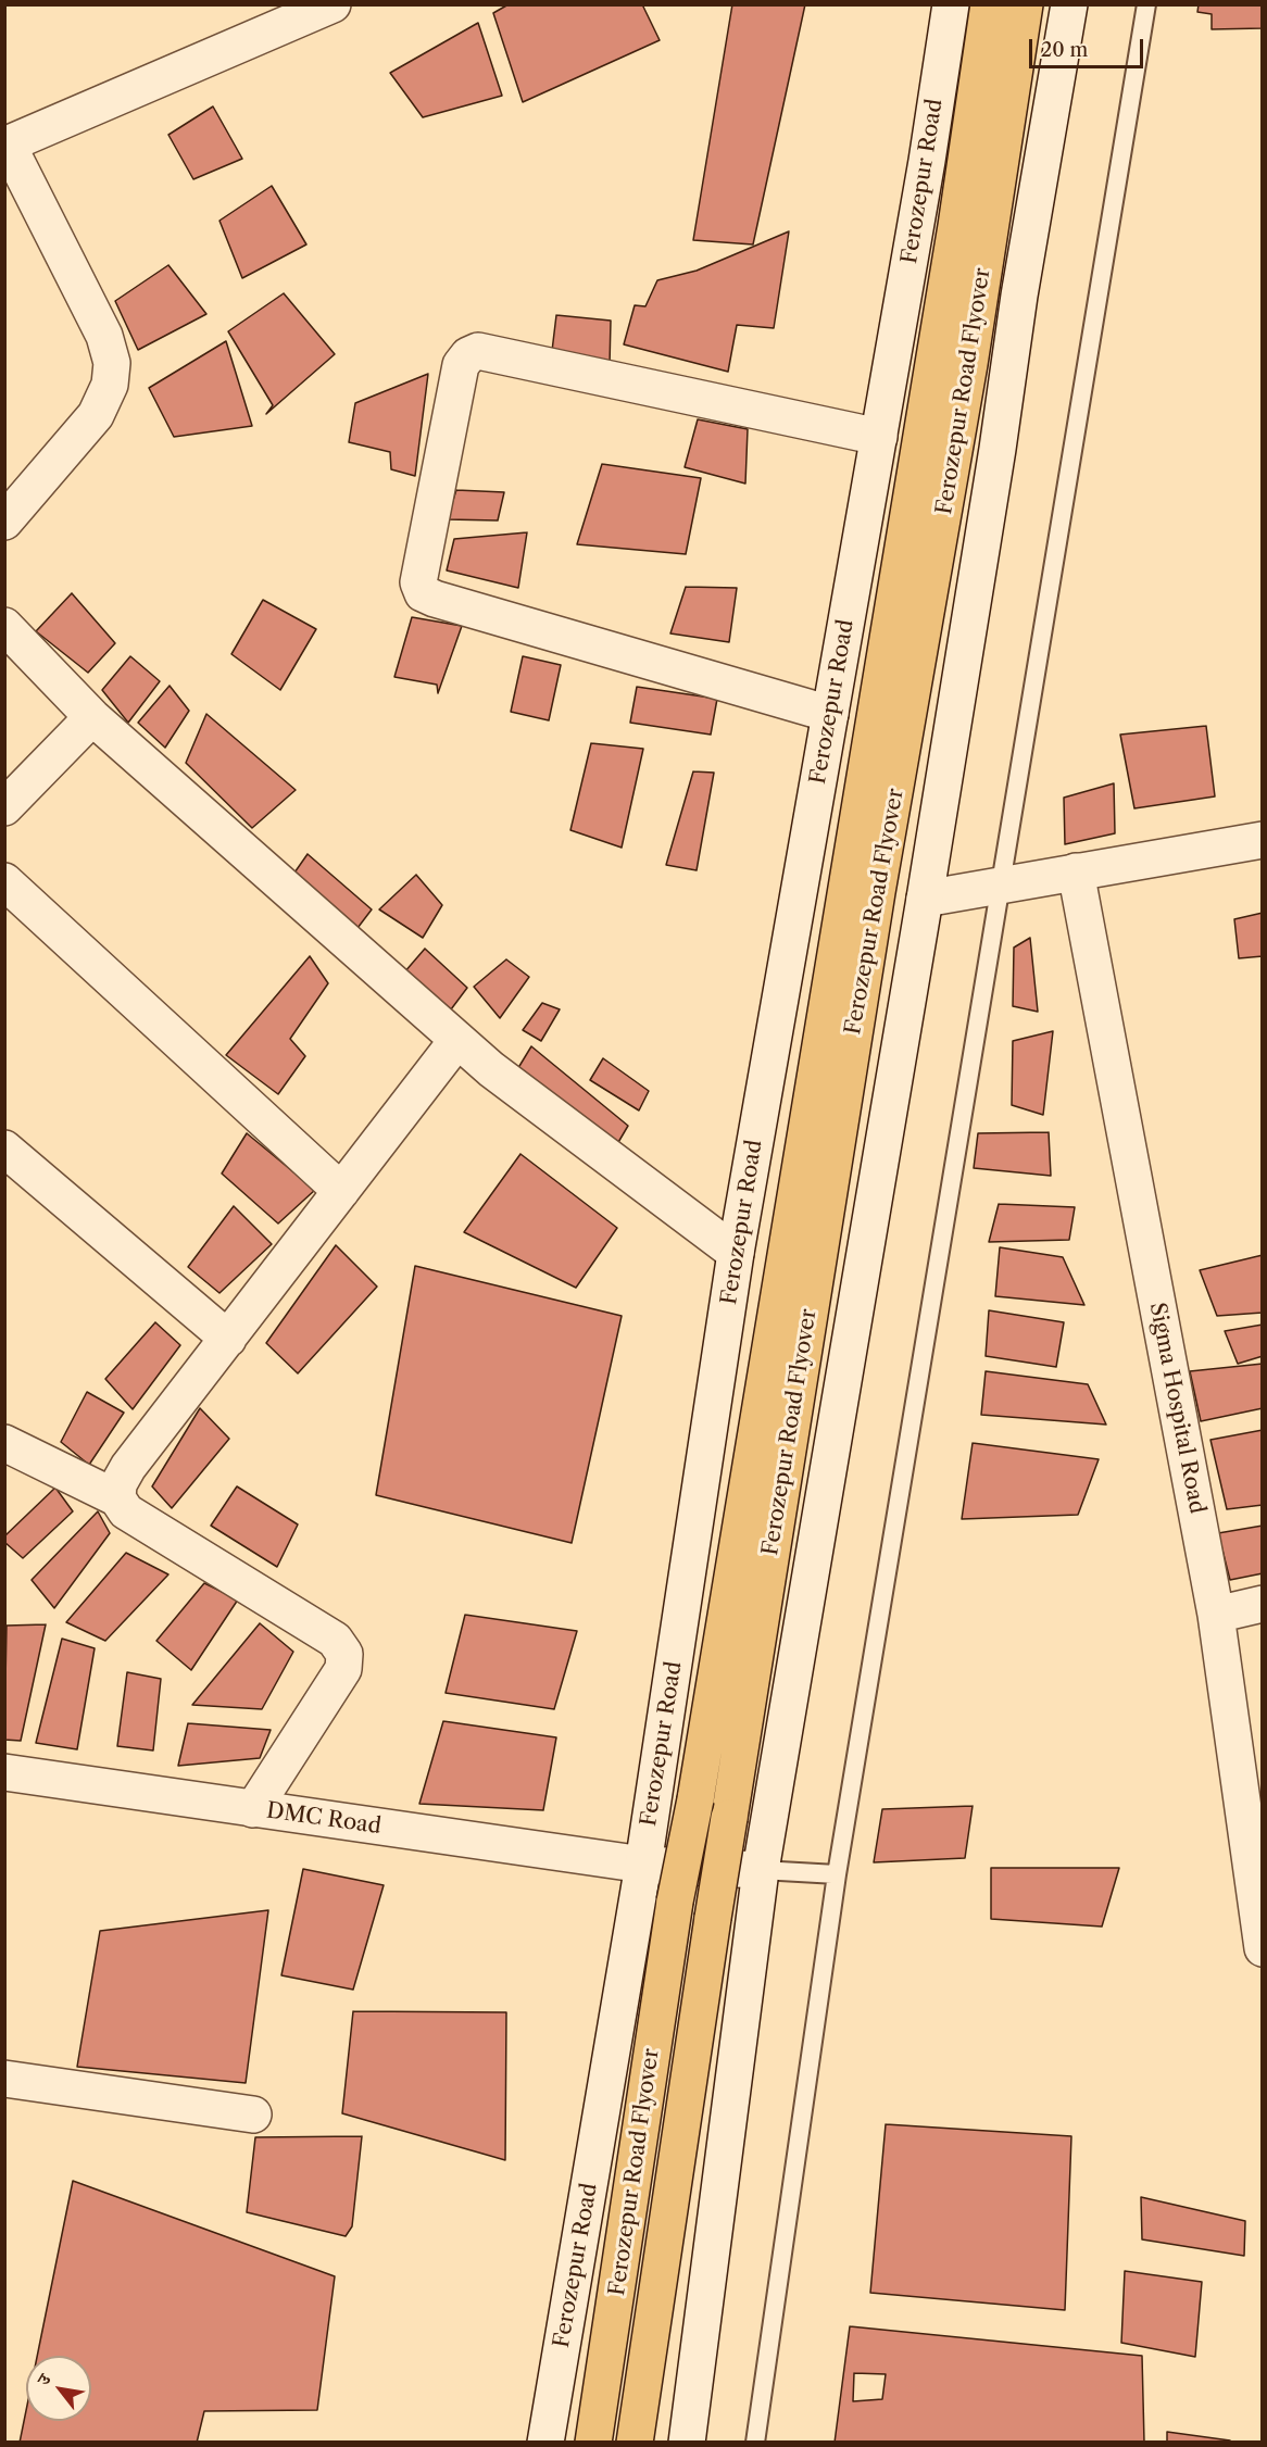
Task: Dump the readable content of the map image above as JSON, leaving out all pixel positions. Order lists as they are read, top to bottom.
{
  "streets": {
    "main road": ["Ferozepur Road", "Ferozepur Road Flyover"],
    "street": ["Sigma Hospital Road", "DMC Road"]
  },
  "crossings": [
    ["Ferozepur Road", "Ferozepur Road Flyover"],
    ["Ferozepur Road", "DMC Road"]
  ],
  "scale_bar": "20 m",
  "north": "top left"
}
